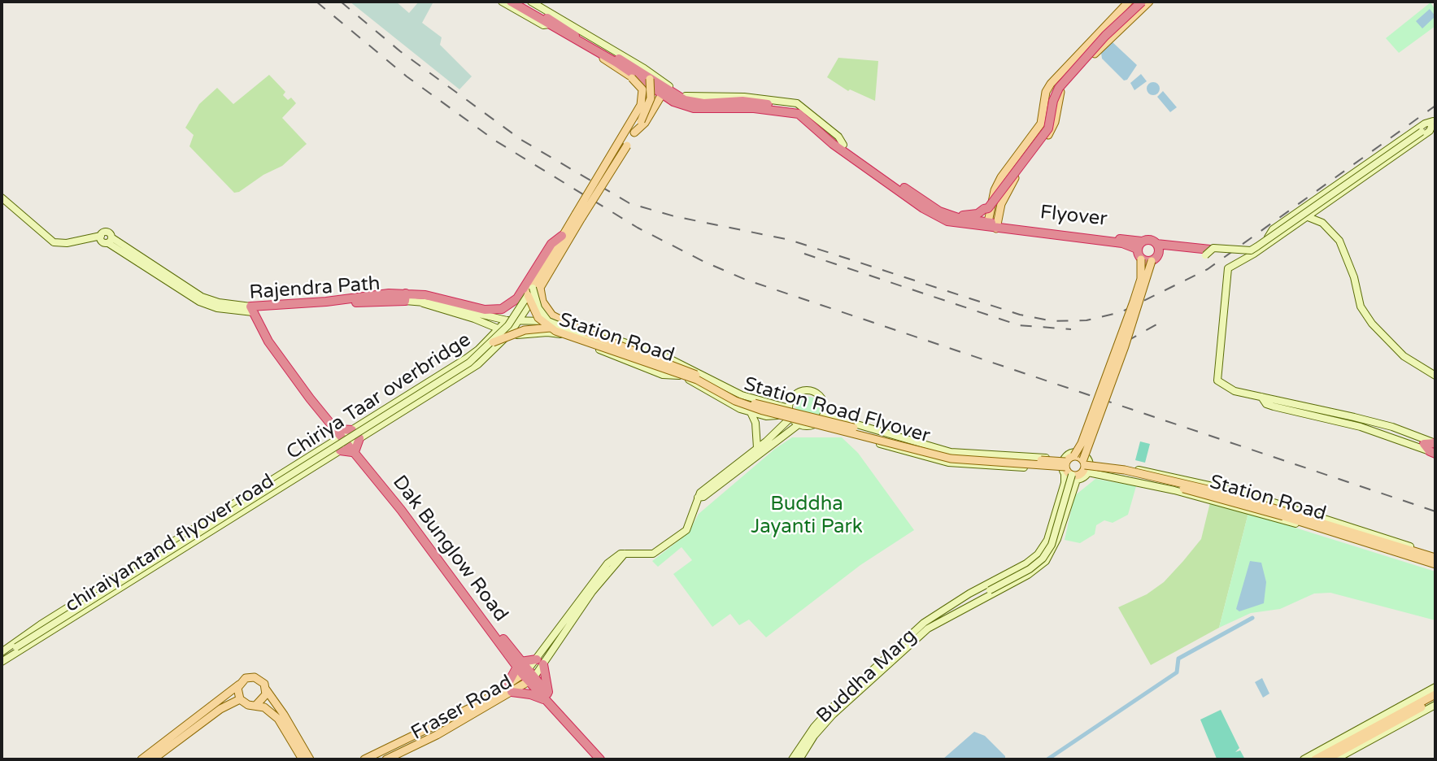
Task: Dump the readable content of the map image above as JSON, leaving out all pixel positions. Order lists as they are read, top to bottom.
{
  "streets": {
    "highway": [
      "Flyover",
      "Rajendra Path",
      "Chiriya Taar overbridge",
      "Dak Bunglow Road"
    ],
    "main road": [
      "Station Road",
      "Station Road Flyover",
      "chiraiyantand flyover road",
      "Buddha Marg",
      "Fraser Road"
    ]
  },
  "crossings": [
    ["Rajendra Path", "Dak Bunglow Road"],
    ["Station Road", "Station Road Flyover"],
    ["Chiriya Taar overbridge", "chiraiyantand flyover road"],
    ["Dak Bunglow Road", "Fraser Road"]
  ],
  "parks": ["Buddha Jayanti Park"]
}
